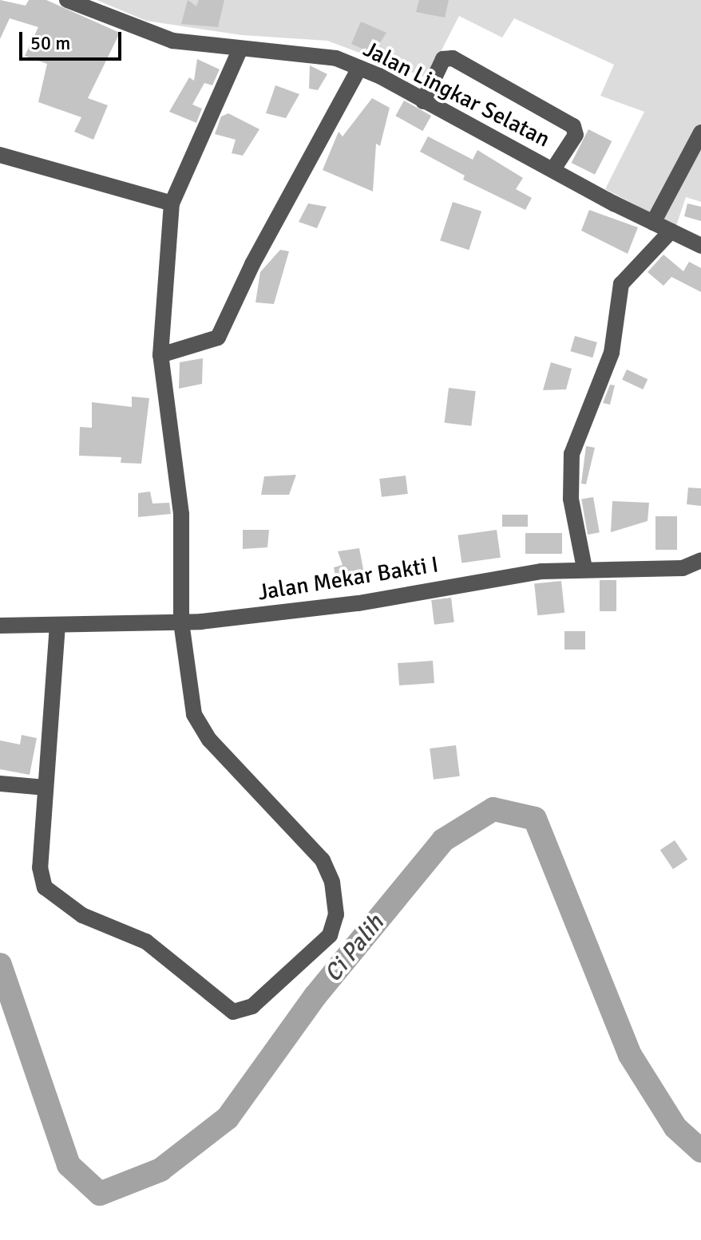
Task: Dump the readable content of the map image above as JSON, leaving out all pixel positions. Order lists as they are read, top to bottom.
{
  "streets": {
    "street": ["Jalan Lingkar Selatan", "Jalan Mekar Bakti I"]
  },
  "water": ["Ci Palih"],
  "scale_bar": "50 m"
}
